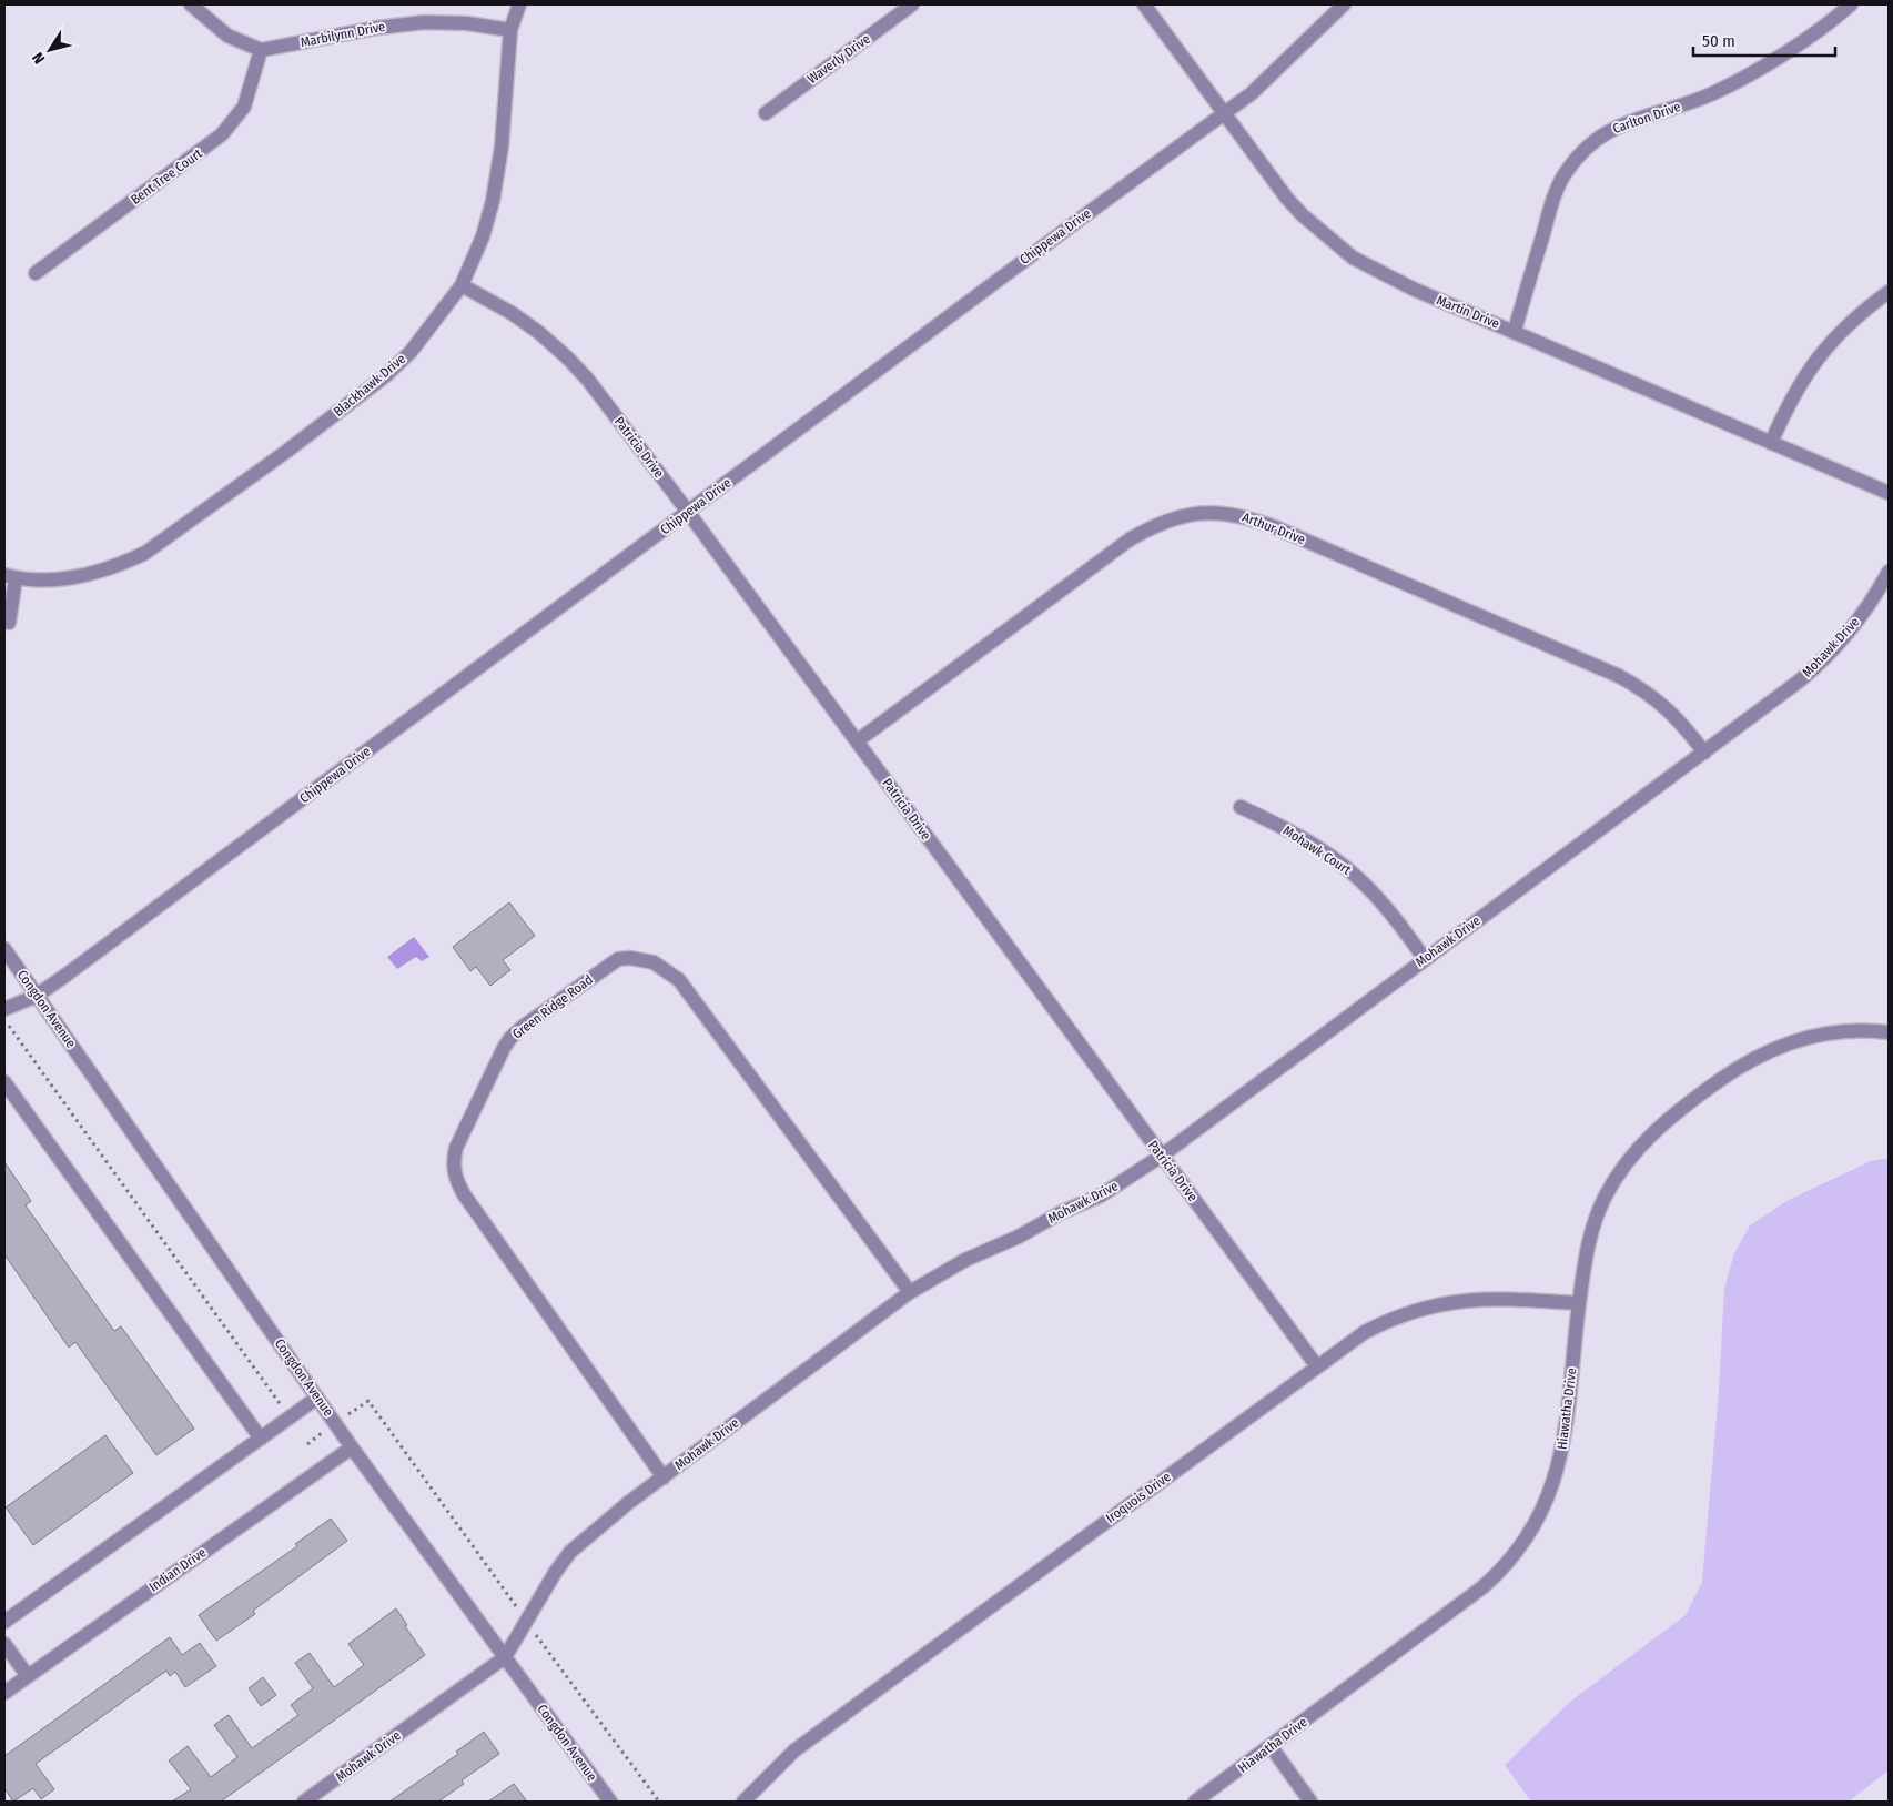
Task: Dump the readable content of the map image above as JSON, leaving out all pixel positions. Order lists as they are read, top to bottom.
{
  "streets": {
    "street": [
      "Marbilynn Drive",
      "Waverly Drive",
      "Carlton Drive",
      "Bent Tree Court",
      "Chippewa Drive",
      "Martin Drive",
      "Blackhawk Drive",
      "Patricia Drive",
      "Arthur Drive",
      "Mohawk Drive",
      "Mohawk Court",
      "Green Ridge Road",
      "Congdon Avenue",
      "Hiawatha Drive",
      "Iroquois Drive",
      "Indian Drive"
    ]
  },
  "crossings": [
    ["Marbilynn Drive", "Bent Tree Court"],
    ["Marbilynn Drive", "Blackhawk Drive"],
    ["Carlton Drive", "Martin Drive"],
    ["Chippewa Drive", "Martin Drive"],
    ["Chippewa Drive", "Patricia Drive"],
    ["Chippewa Drive", "Congdon Avenue"],
    ["Blackhawk Drive", "Patricia Drive"],
    ["Patricia Drive", "Arthur Drive"],
    ["Patricia Drive", "Mohawk Drive"],
    ["Patricia Drive", "Iroquois Drive"],
    ["Arthur Drive", "Mohawk Drive"],
    ["Mohawk Drive", "Mohawk Court"],
    ["Mohawk Drive", "Green Ridge Road"],
    ["Mohawk Drive", "Congdon Avenue"],
    ["Congdon Avenue", "Indian Drive"],
    ["Hiawatha Drive", "Iroquois Drive"]
  ],
  "scale_bar": "50 m",
  "north": "bottom left"
}
